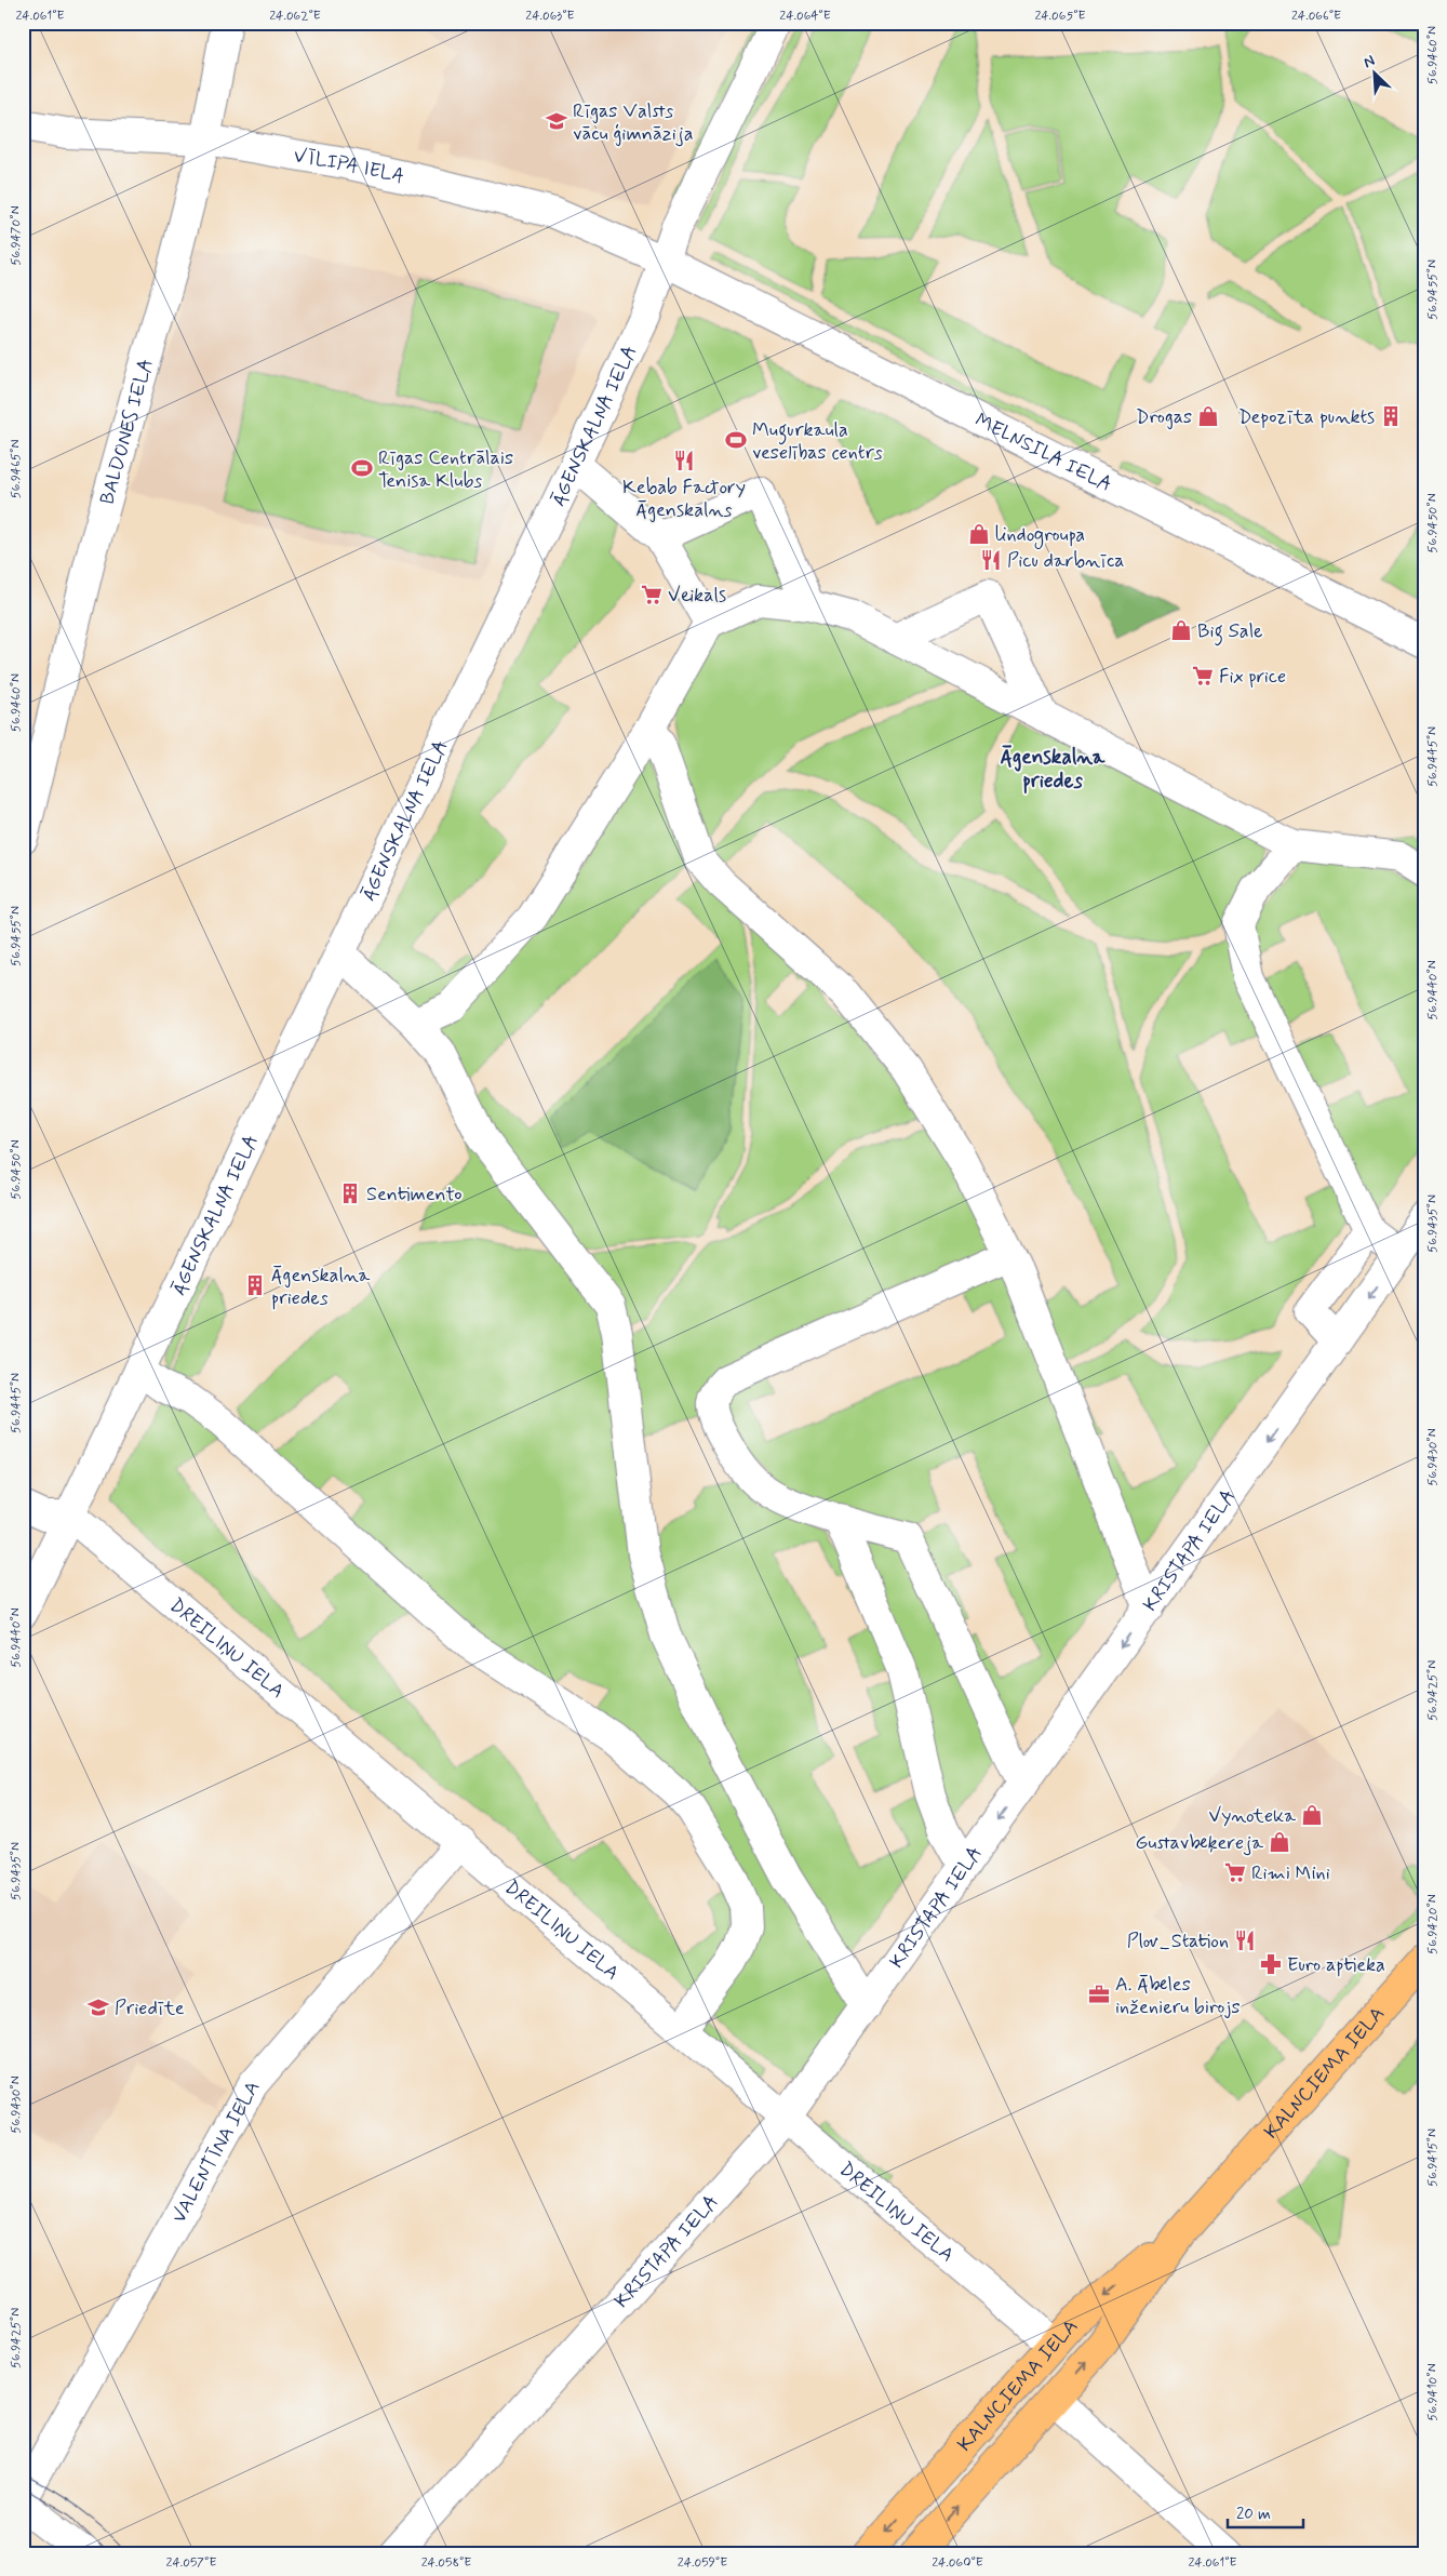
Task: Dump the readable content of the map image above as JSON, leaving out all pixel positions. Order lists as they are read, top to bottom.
{
  "streets": {
    "main road": ["KALNCIEMA IELA"],
    "street": [
      "VĪLIPA IELA",
      "ĀGENSKALNA IELA",
      "BALDONES IELA",
      "MELNSILA IELA",
      "KRISTAPA IELA",
      "DREILIŅU IELA",
      "VALENTĪNA IELA"
    ]
  },
  "crossings": [
    ["VĪLIPA IELA", "ĀGENSKALNA IELA"],
    ["VĪLIPA IELA", "BALDONES IELA"],
    ["VĪLIPA IELA", "MELNSILA IELA"],
    ["ĀGENSKALNA IELA", "MELNSILA IELA"],
    ["ĀGENSKALNA IELA", "DREILIŅU IELA"],
    ["KRISTAPA IELA", "DREILIŅU IELA"],
    ["DREILIŅU IELA", "KALNCIEMA IELA"],
    ["DREILIŅU IELA", "VALENTĪNA IELA"]
  ],
  "one_way": ["KRISTAPA IELA"],
  "districts": ["Āgenskalna priedes"],
  "places": {
    "school or university": ["Rīgas Valsts vācu ģimnāzija", "Priedīte"],
    "shop": [
      "Drogas",
      "lindogroupa",
      "Big Sale",
      "Vynoteka",
      "Gustavbeķereja"
    ],
    "building": ["Depozīta punkts", "Sentimento", "Āgenskalna priedes"],
    "sports": ["Mugurkaula veselības centrs", "Rīgas Centrālais Tenisa Klubs"],
    "restaurant": ["Kebab Factory Āgenskalns", "Picu darbnīca", "Plov_Station"],
    "supermarket": ["Veikals", "Fix price", "Rimi Mini"],
    "pharmacy": ["Euro aptieka"],
    "office": ["A. Ābeles inženieru birojs"]
  },
  "scale_bar": "20 m",
  "north": "top left",
  "coordinates": [
    "24.061°E",
    "24.062°E",
    "24.063°E",
    "24.064°E",
    "24.065°E",
    "24.066°E",
    "56.9460°N",
    "56.9470°N",
    "56.9455°N",
    "56.9465°N",
    "56.9450°N",
    "56.9445°N",
    "56.9440°N",
    "56.9435°N",
    "56.9430°N",
    "56.9425°N",
    "56.9420°N",
    "56.9415°N",
    "56.9410°N",
    "24.057°E",
    "24.058°E",
    "24.059°E",
    "24.060°E"
  ]
}
